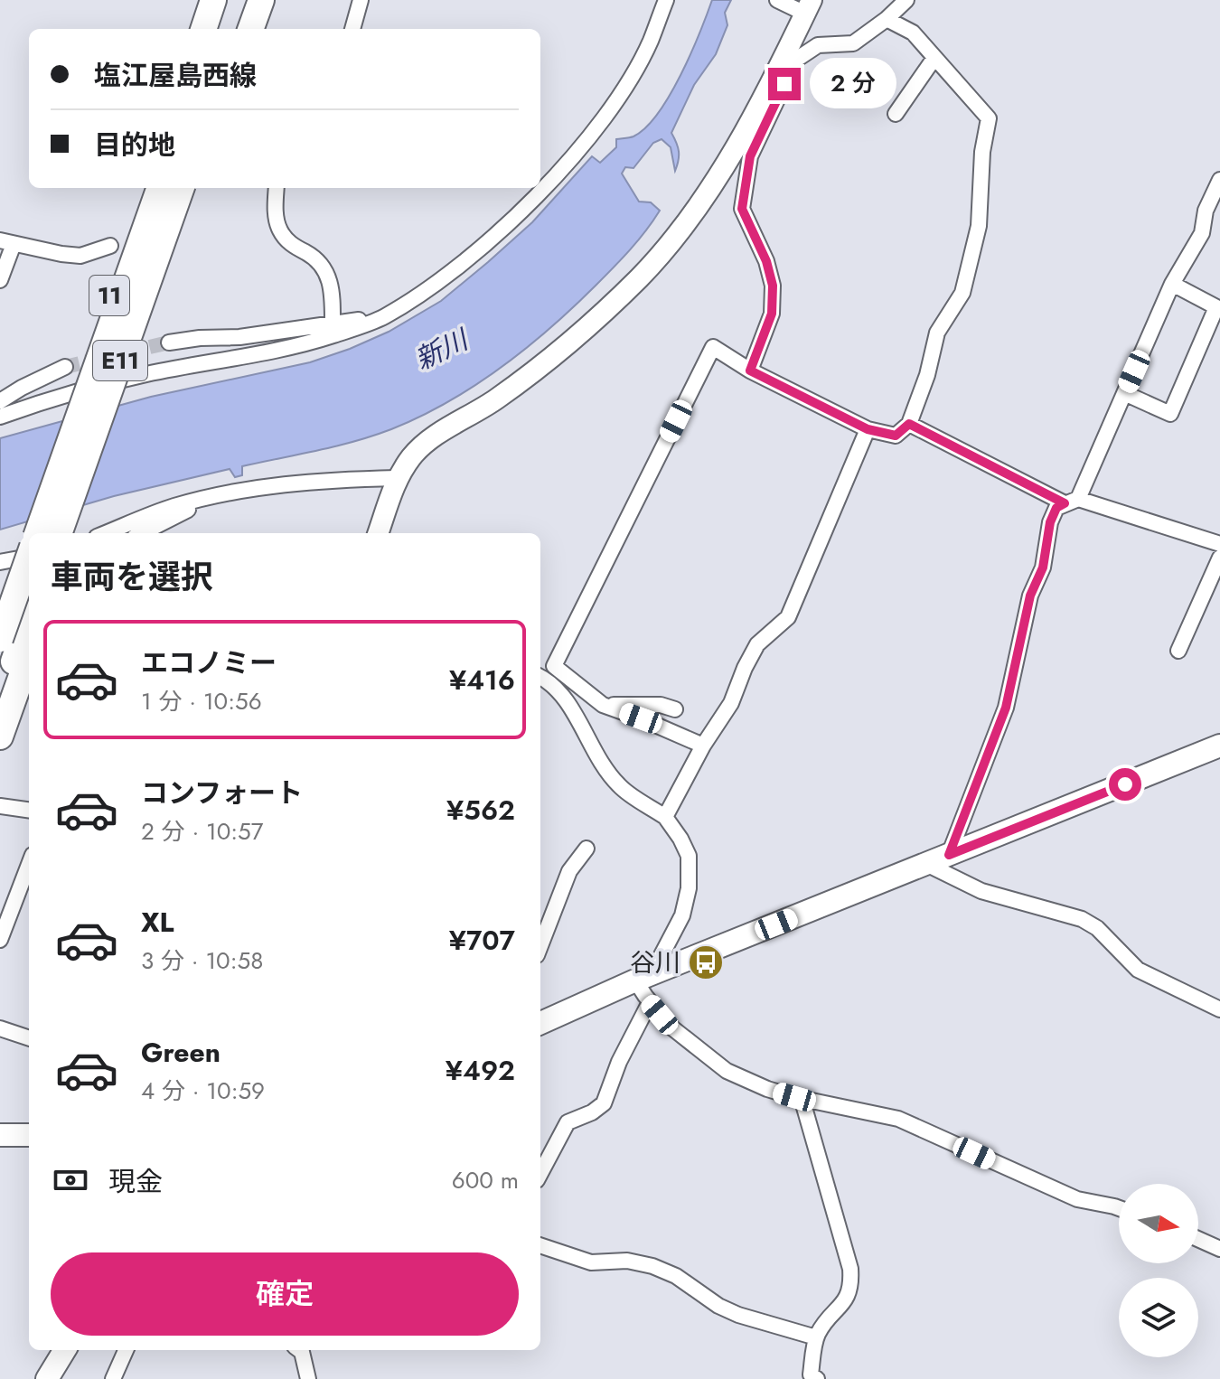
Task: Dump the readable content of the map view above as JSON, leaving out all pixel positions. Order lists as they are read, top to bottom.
{
  "streets": {
    "highway": ["11", "E11"]
  },
  "crossings": [
    ["11", "E11"]
  ],
  "water": ["新川"],
  "places": {
    "bus stop": ["谷川"]
  },
  "north": "right",
  "page": {
    "banner": ["塩江屋島西線", "目的地"],
    "bubble": "2 分",
    "heading": "車両を選択",
    "list": [
      {
        "name": "エコノミー",
        "note": "1 分 · 10:56",
        "value": "¥416"
      },
      {
        "name": "コンフォート",
        "note": "2 分 · 10:57",
        "value": "¥562"
      },
      {
        "name": "XL",
        "note": "3 分 · 10:58",
        "value": "¥707"
      },
      {
        "name": "Green",
        "note": "4 分 · 10:59",
        "value": "¥492"
      }
    ],
    "pay": ["現金", "600 m"],
    "buttons": "確定"
  }
}
